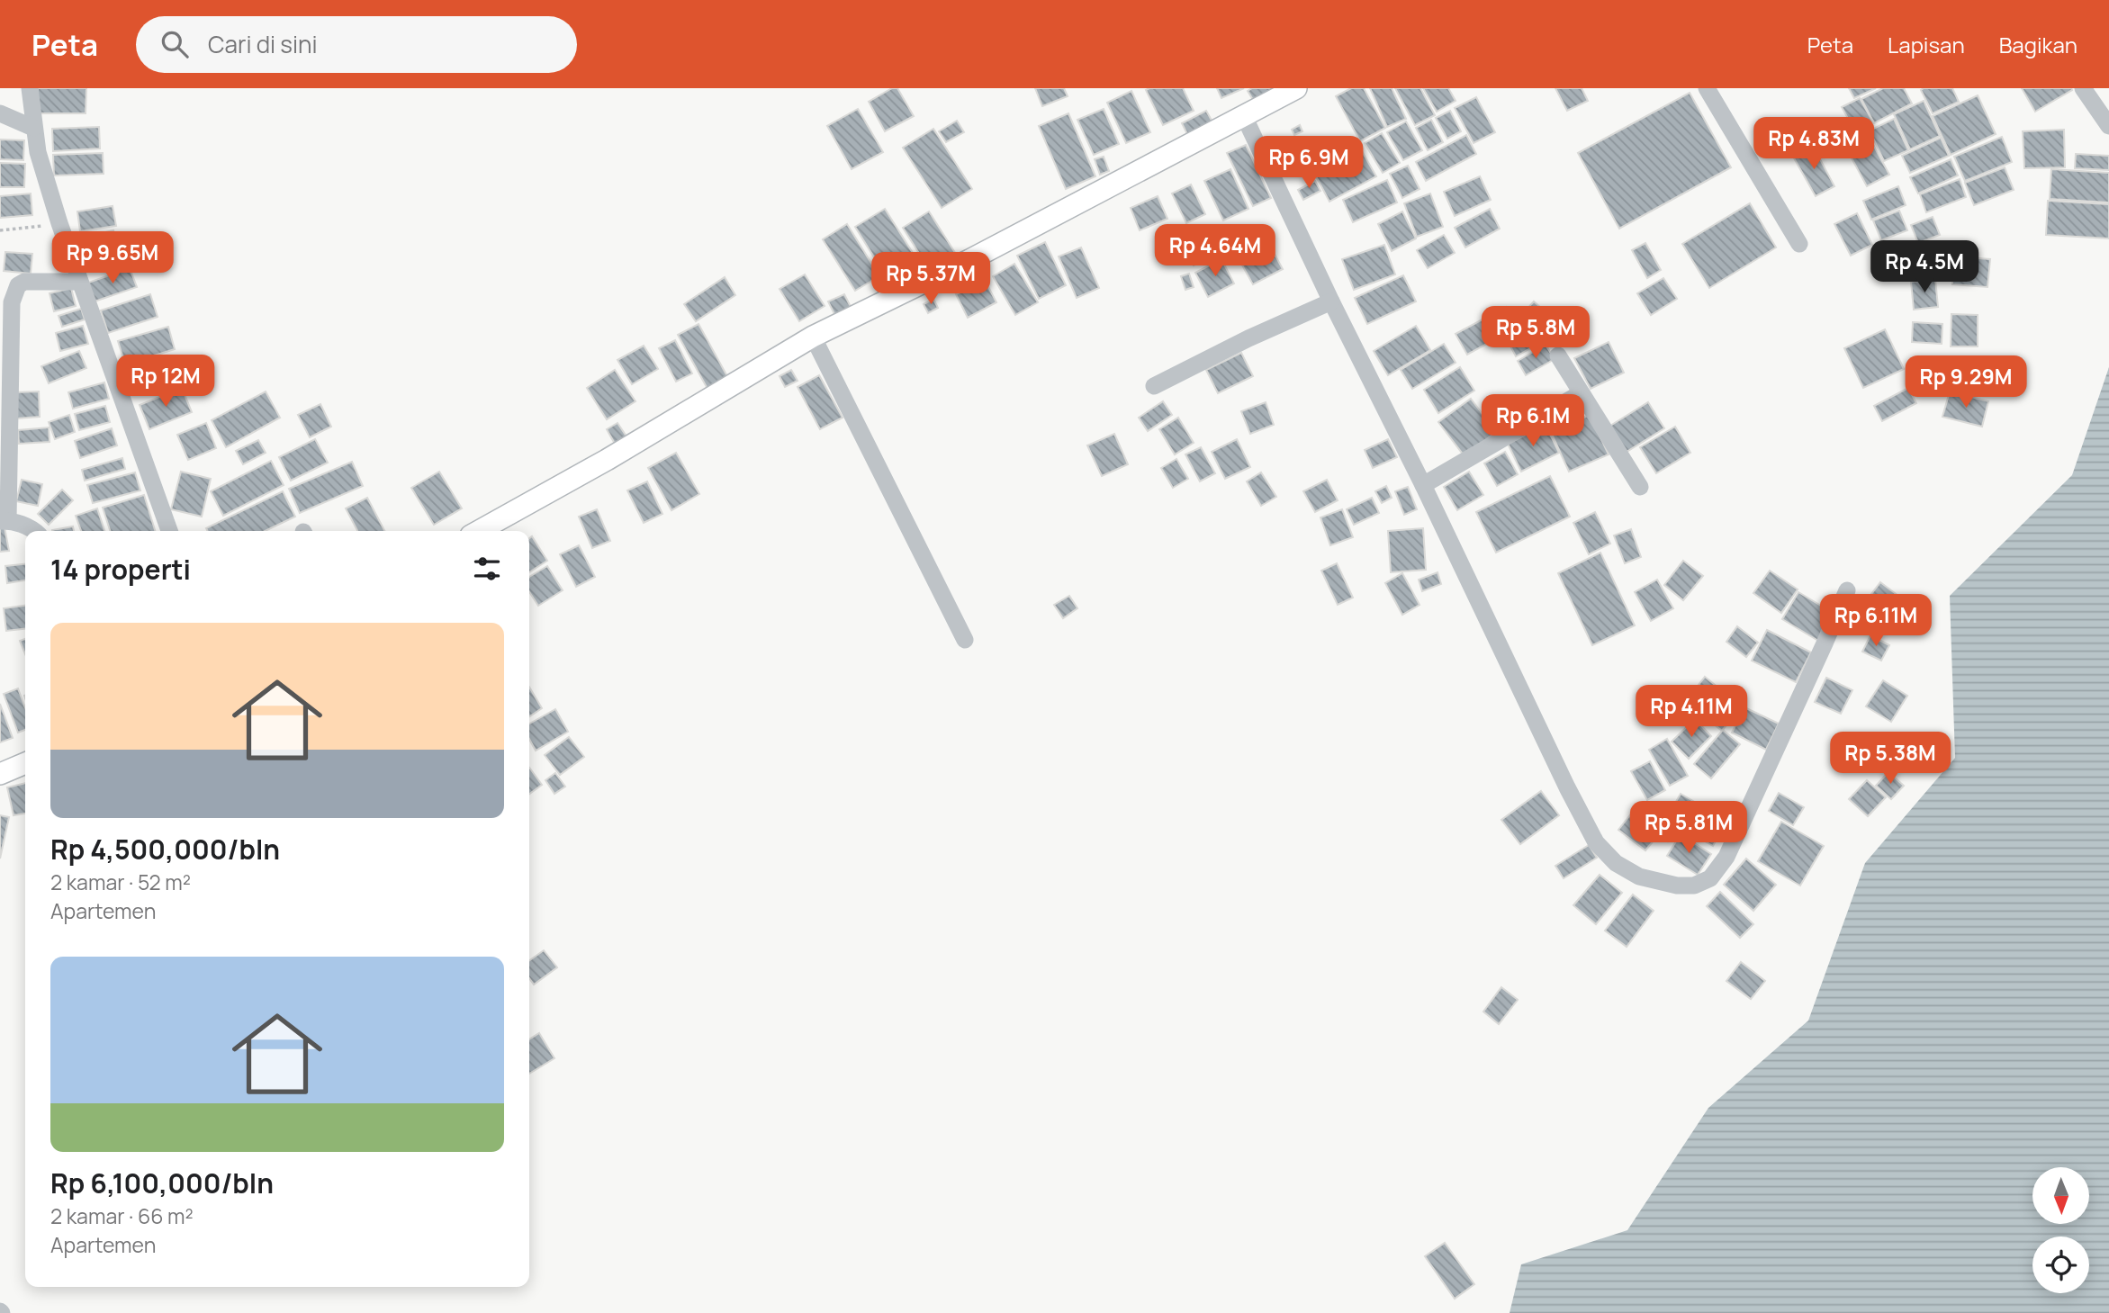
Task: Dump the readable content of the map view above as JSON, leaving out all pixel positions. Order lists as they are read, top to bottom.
{
  "north": "bottom",
  "page": {
    "header": "Peta",
    "search": "Cari di sini",
    "nav": ["Peta", "Lapisan", "Bagikan"],
    "price": [
      "Rp 4.83M",
      "Rp 6.9M",
      "Rp 4.64M",
      "Rp 9.65M",
      "Rp 4.5M",
      "Rp 5.37M",
      "Rp 5.8M",
      "Rp 12M",
      "Rp 9.29M",
      "Rp 6.1M",
      "Rp 6.11M",
      "Rp 4.11M",
      "Rp 5.38M",
      "Rp 5.81M"
    ],
    "heading": "14 properti",
    "list": [
      {
        "name": "Rp 4,500,000/bln",
        "note": "2 kamar · 52 m² · Apartemen"
      },
      {
        "name": "Rp 6,100,000/bln",
        "note": "2 kamar · 66 m² · Apartemen"
      }
    ]
  }
}
